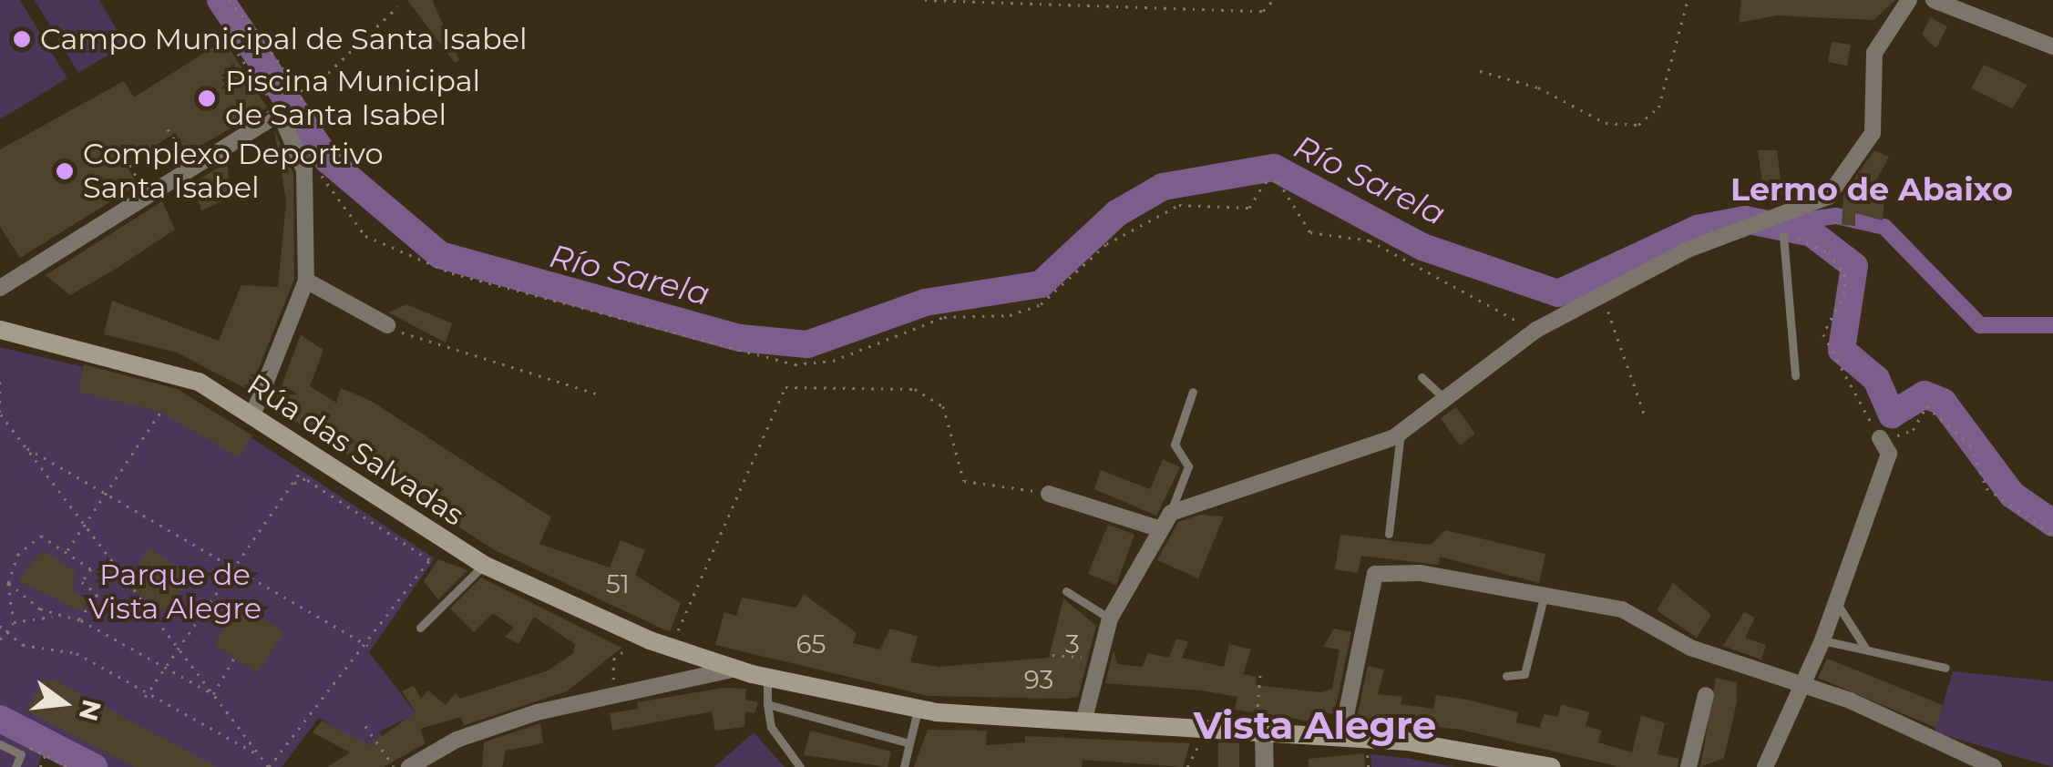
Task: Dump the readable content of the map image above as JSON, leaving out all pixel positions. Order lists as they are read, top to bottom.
{
  "streets": {
    "main road": ["Rúa das Salvadas"]
  },
  "districts": ["Lermo de Abaixo", "Vista Alegre"],
  "water": ["Río Sarela"],
  "parks": ["Parque de Vista Alegre"],
  "places": ["Campo Municipal de Santa Isabel", "Piscina Municipal de Santa Isabel", "Complexo Deportivo Santa Isabel"],
  "house_numbers": [
    "51",
    "65",
    "3",
    "93"
  ],
  "north": "right"
}
